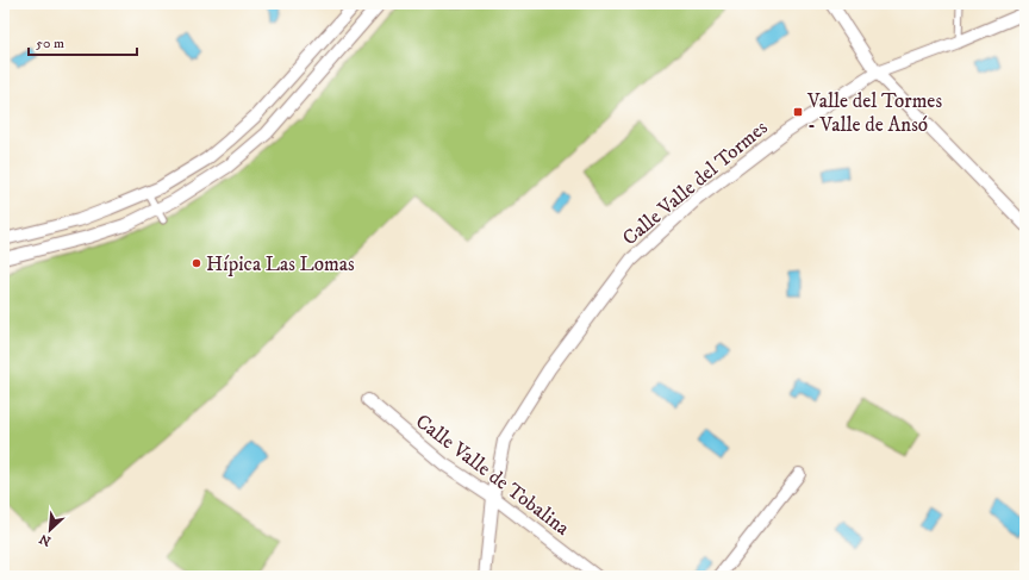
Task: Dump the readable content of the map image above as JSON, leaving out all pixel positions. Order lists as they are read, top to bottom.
{
  "streets": {
    "street": ["Calle Valle del Tormes", "Calle Valle de Tobalina"]
  },
  "crossings": [
    ["Calle Valle del Tormes", "Calle Valle de Tobalina"]
  ],
  "places": {
    "transit": ["Valle del Tormes - Valle de Ansó"],
    "other": ["Hípica Las Lomas"]
  },
  "scale_bar": "50 m",
  "north": "bottom left"
}
